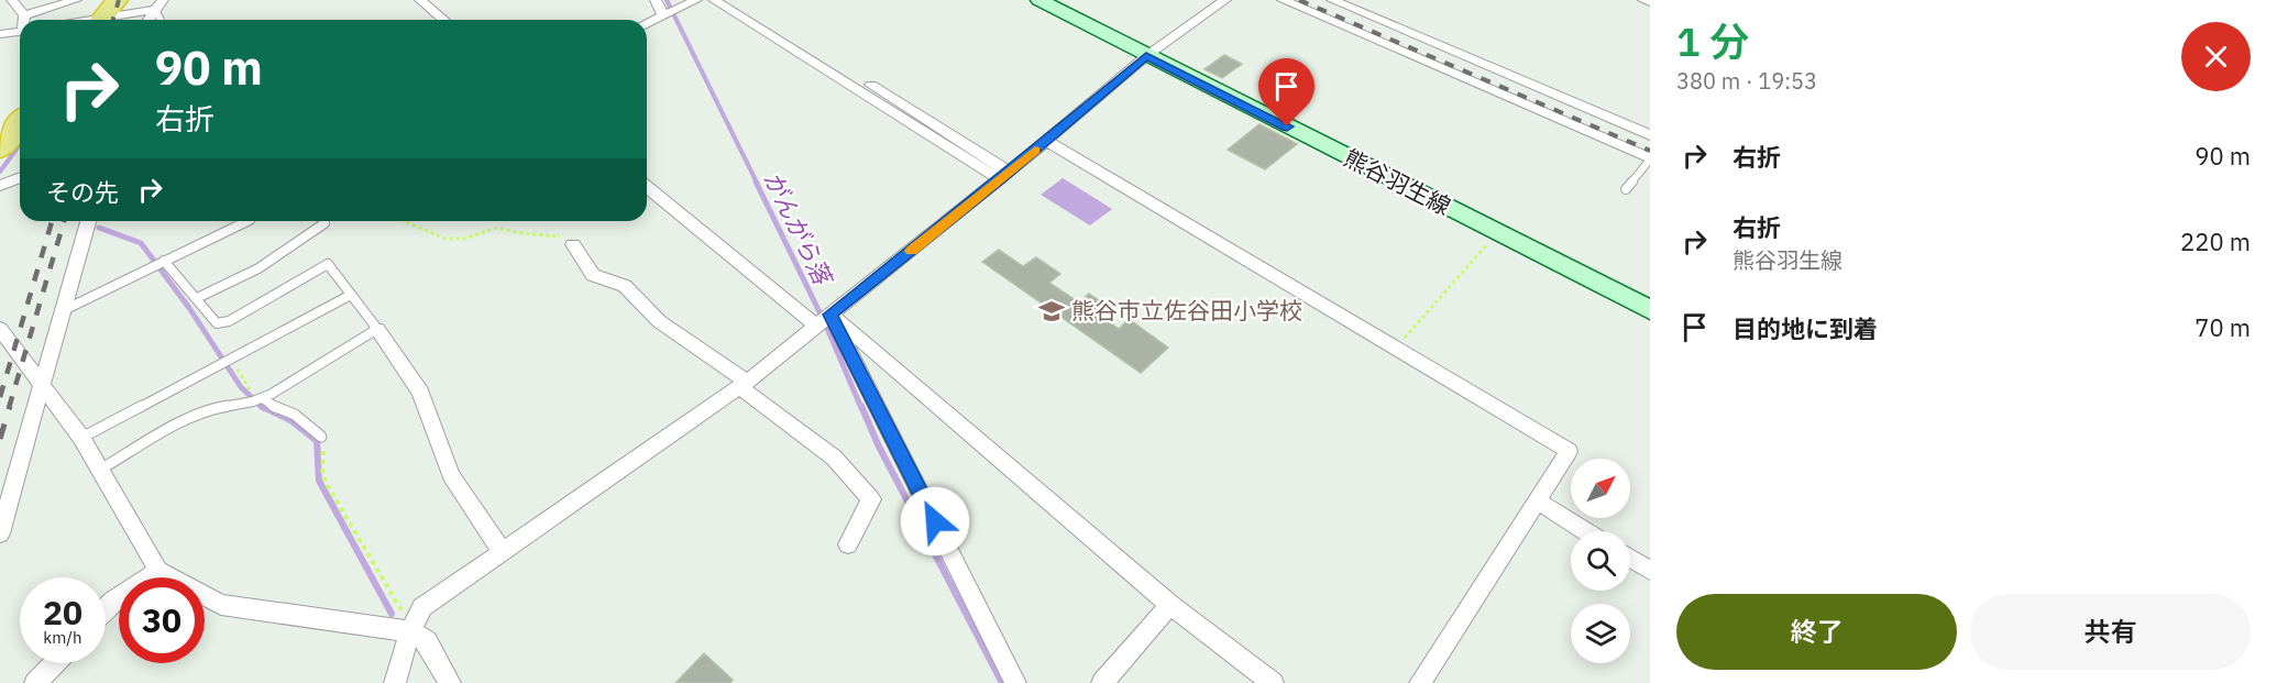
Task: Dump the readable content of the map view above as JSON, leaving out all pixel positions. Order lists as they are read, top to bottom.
{
  "streets": {
    "main road": ["熊谷羽生線"]
  },
  "water": ["がんがら落"],
  "places": {
    "school or university": ["熊谷市立佐谷田小学校"]
  },
  "north": "top right",
  "page": {
    "heading": ["1 分", "380 m · 19:53"],
    "turn": ["90 m", "右折"],
    "list": [
      {
        "name": "右折",
        "value": "90 m"
      },
      {
        "name": "右折",
        "note": "熊谷羽生線",
        "value": "220 m"
      },
      {
        "name": "目的地に到着",
        "value": "70 m"
      }
    ],
    "then": "その先",
    "speed": "20 km/h",
    "limit": "30",
    "buttons": ["終了", "共有"]
  }
}
